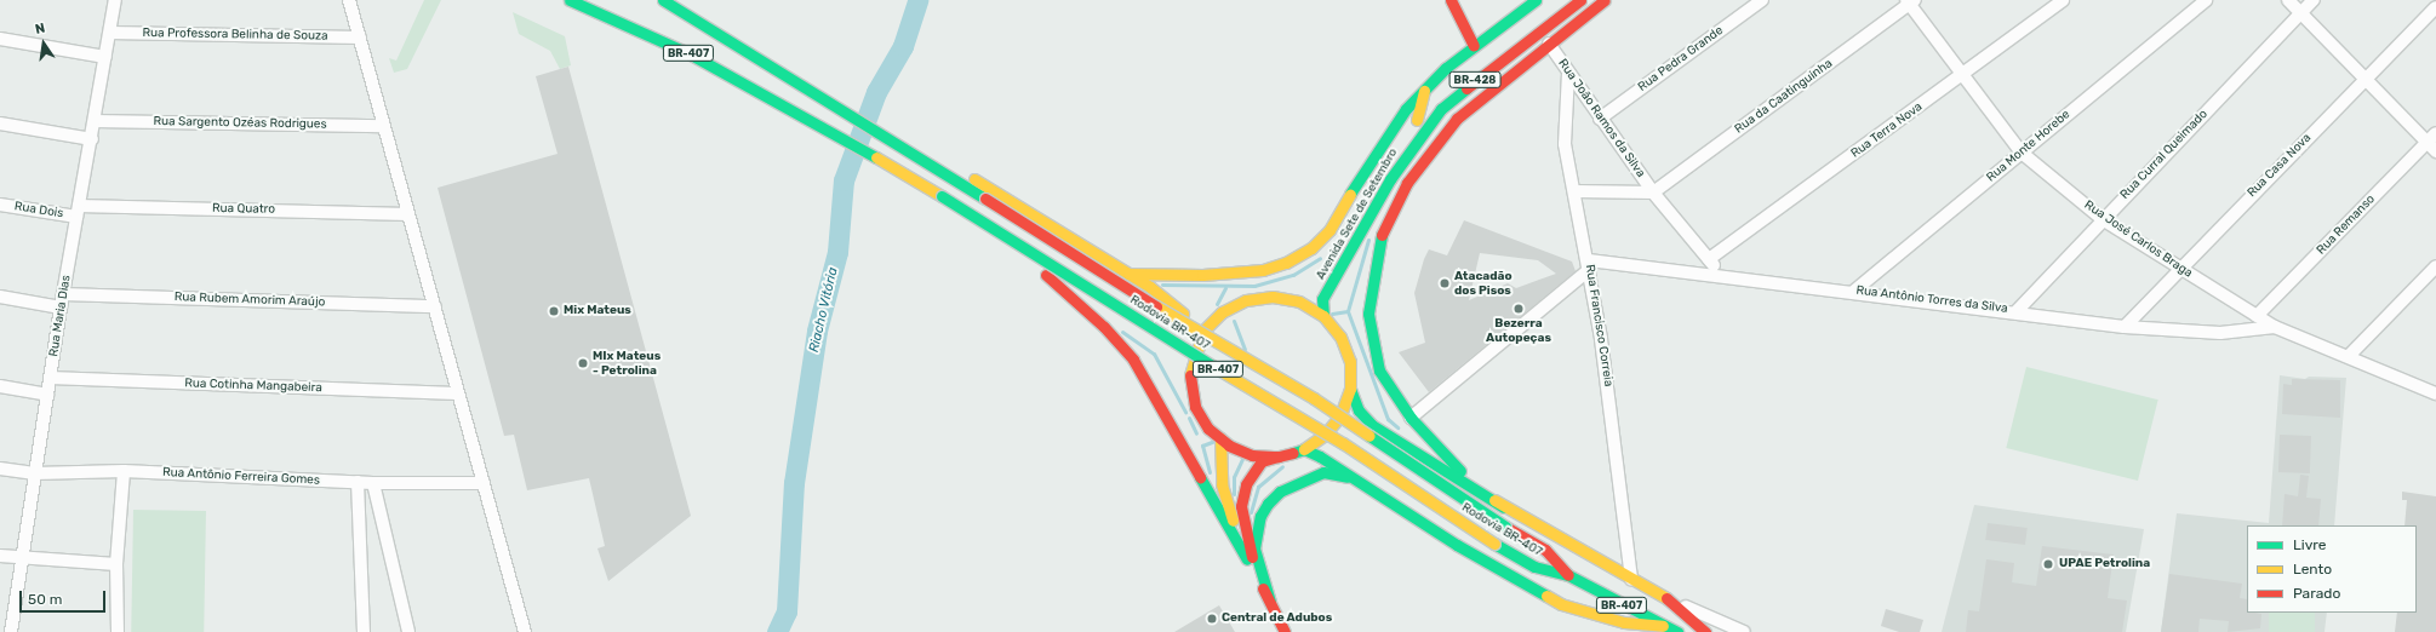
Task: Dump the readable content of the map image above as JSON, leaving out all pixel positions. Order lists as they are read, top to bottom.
{
  "streets": {
    "main road": [
      "BR-407",
      "BR-428",
      "Avenida Sete de Setembro",
      "Rodovia BR-407"
    ],
    "street": [
      "Rua Professora Belinha de Souza",
      "Rua Pedra Grande",
      "Rua da Caatinguinha",
      "Rua João Ramos da Silva",
      "Rua Sargento Ozéas Rodrigues",
      "Rua Terra Nova",
      "Rua Monte Horebe",
      "Rua Curral Queimado",
      "Rua Casa Nova",
      "Rua Quatro",
      "Rua Dois",
      "Rua Remanso",
      "Rua José Carlos Braga",
      "Rua Rubem Amorim Araújo",
      "Rua Antônio Torres da Silva",
      "Rua Maria Dias",
      "Rua Francisco Correia",
      "Rua Cotinha Mangabeira",
      "Rua Antônio Ferreira Gomes"
    ]
  },
  "crossings": [
    ["Rua Professora Belinha de Souza", "Rua Maria Dias"],
    ["BR-407", "Avenida Sete de Setembro"],
    ["BR-407", "Rodovia BR-407"],
    ["Rua Pedra Grande", "Rua João Ramos da Silva"],
    ["Rua da Caatinguinha", "Rua João Ramos da Silva"],
    ["Rua da Caatinguinha", "Rua José Carlos Braga"],
    ["Rua João Ramos da Silva", "Rua Terra Nova"],
    ["Rua João Ramos da Silva", "Rua Antônio Torres da Silva"],
    ["Rua João Ramos da Silva", "Rua Francisco Correia"],
    ["Rua Sargento Ozéas Rodrigues", "Rua Maria Dias"],
    ["Rua Terra Nova", "Rua José Carlos Braga"],
    ["Rua Monte Horebe", "Rua José Carlos Braga"],
    ["Rua Monte Horebe", "Rua Antônio Torres da Silva"],
    ["Rua Curral Queimado", "Rua José Carlos Braga"],
    ["Rua Curral Queimado", "Rua Antônio Torres da Silva"],
    ["Rua Casa Nova", "Rua José Carlos Braga"],
    ["Rua Casa Nova", "Rua Antônio Torres da Silva"],
    ["Rua Quatro", "Rua Dois"],
    ["Rua Quatro", "Rua Maria Dias"],
    ["Rua Dois", "Rua Maria Dias"],
    ["Rua Remanso", "Rua José Carlos Braga"],
    ["Rua José Carlos Braga", "Rua Antônio Torres da Silva"],
    ["Rua Rubem Amorim Araújo", "Rua Maria Dias"],
    ["Rua Antônio Torres da Silva", "Rua Francisco Correia"],
    ["Rua Maria Dias", "Rua Cotinha Mangabeira"],
    ["Rua Maria Dias", "Rua Antônio Ferreira Gomes"]
  ],
  "water": ["Riacho Vitória"],
  "places": [
    "Atacadão dos Pisos",
    "Bezerra Autopeças",
    "Mix Mateus",
    "MIx Mateus - Petrolina",
    "UPAE Petrolina",
    "Central de Adubos"
  ],
  "legend": ["Livre", "Lento", "Parado"],
  "scale_bar": "50 m",
  "north": "top"
}
